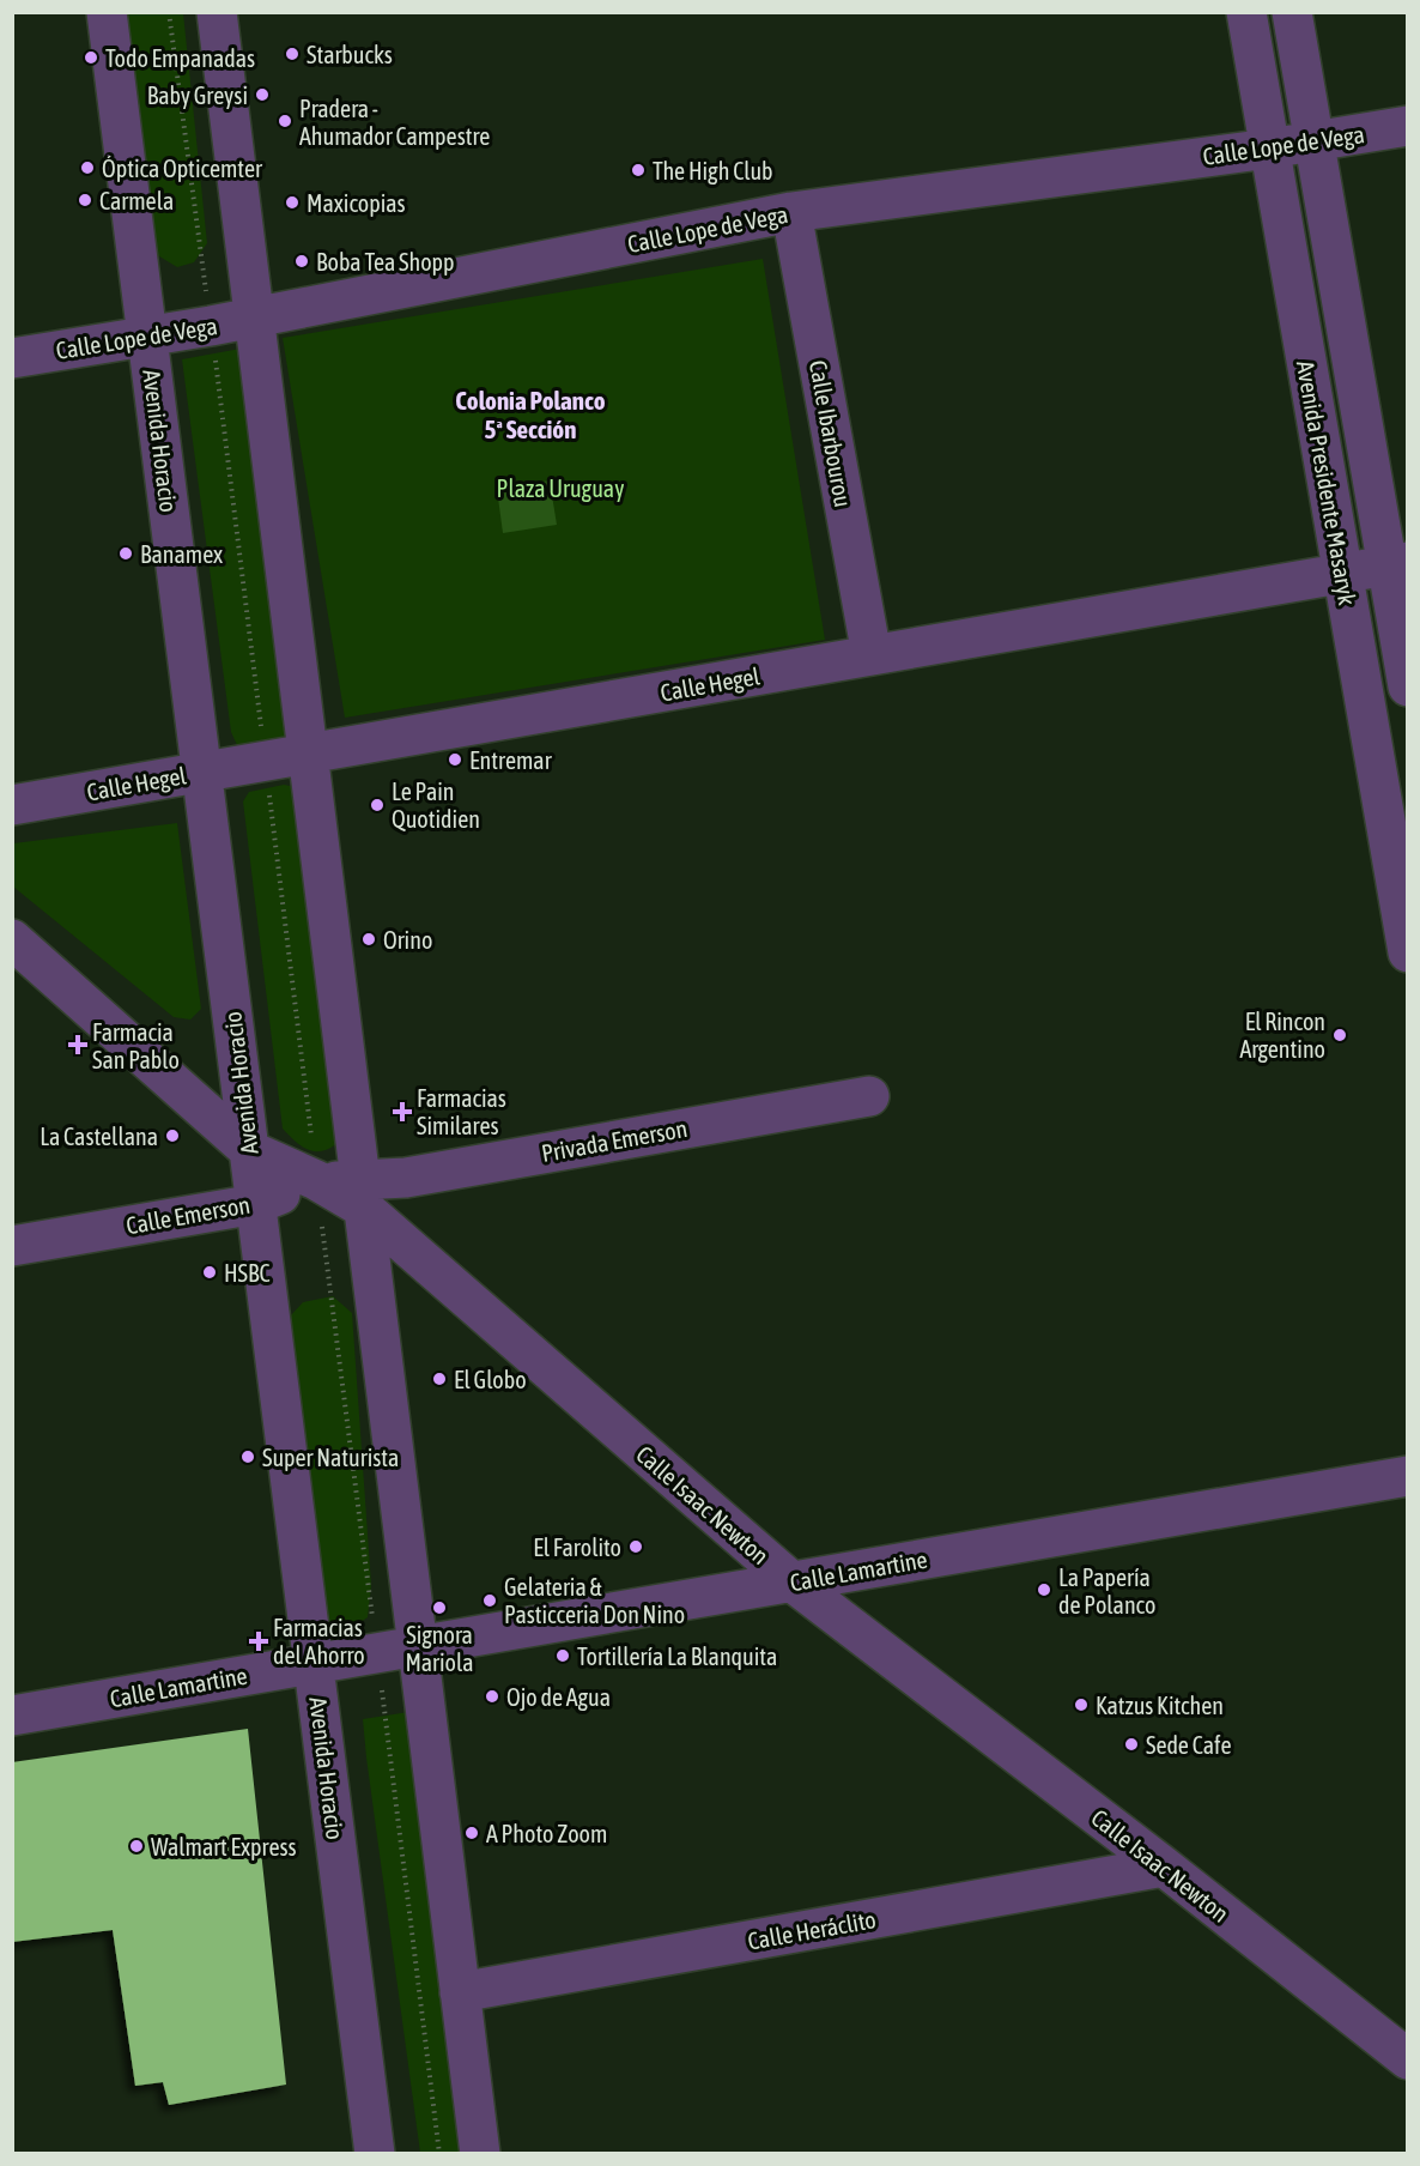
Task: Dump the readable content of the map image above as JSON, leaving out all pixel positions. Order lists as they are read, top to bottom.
{
  "streets": {
    "street": [
      "Calle Lope de Vega",
      "Calle Ibarbourou",
      "Avenida Horacio",
      "Avenida Presidente Masaryk",
      "Calle Hegel",
      "Privada Emerson",
      "Calle Emerson",
      "Calle Isaac Newton",
      "Calle Lamartine",
      "Calle Heráclito"
    ]
  },
  "crossings": [
    ["Calle Lope de Vega", "Calle Ibarbourou"],
    ["Calle Lope de Vega", "Avenida Horacio"],
    ["Calle Lope de Vega", "Avenida Presidente Masaryk"],
    ["Calle Ibarbourou", "Calle Hegel"],
    ["Avenida Horacio", "Calle Hegel"],
    ["Avenida Horacio", "Calle Emerson"],
    ["Avenida Horacio", "Calle Lamartine"],
    ["Avenida Presidente Masaryk", "Calle Hegel"],
    ["Privada Emerson", "Calle Emerson"],
    ["Privada Emerson", "Calle Isaac Newton"],
    ["Calle Emerson", "Calle Isaac Newton"],
    ["Calle Isaac Newton", "Calle Lamartine"],
    ["Calle Isaac Newton", "Calle Heráclito"]
  ],
  "districts": ["Colonia Polanco 5ª Sección"],
  "parks": ["Plaza Uruguay"],
  "places": {
    "other": [
      "Starbucks",
      "Todo Empanadas",
      "Baby Greysi",
      "Pradera - Ahumador Campestre",
      "Óptica Opticemter",
      "The High Club",
      "Carmela",
      "Maxicopias",
      "Boba Tea Shopp",
      "Banamex",
      "Entremar",
      "Le Pain Quotidien",
      "Orino",
      "El Rincon Argentino",
      "La Castellana",
      "HSBC",
      "El Globo",
      "Super Naturista",
      "El Farolito",
      "La Papería de Polanco",
      "Gelateria & Pasticceria Don Nino",
      "Signora Mariola",
      "Tortillería La Blanquita",
      "Ojo de Agua",
      "Katzus Kitchen",
      "Sede Cafe",
      "A Photo Zoom",
      "Walmart Express"
    ],
    "health": ["Farmacia San Pablo", "Farmacias Similares", "Farmacias del Ahorro"]
  }
}
